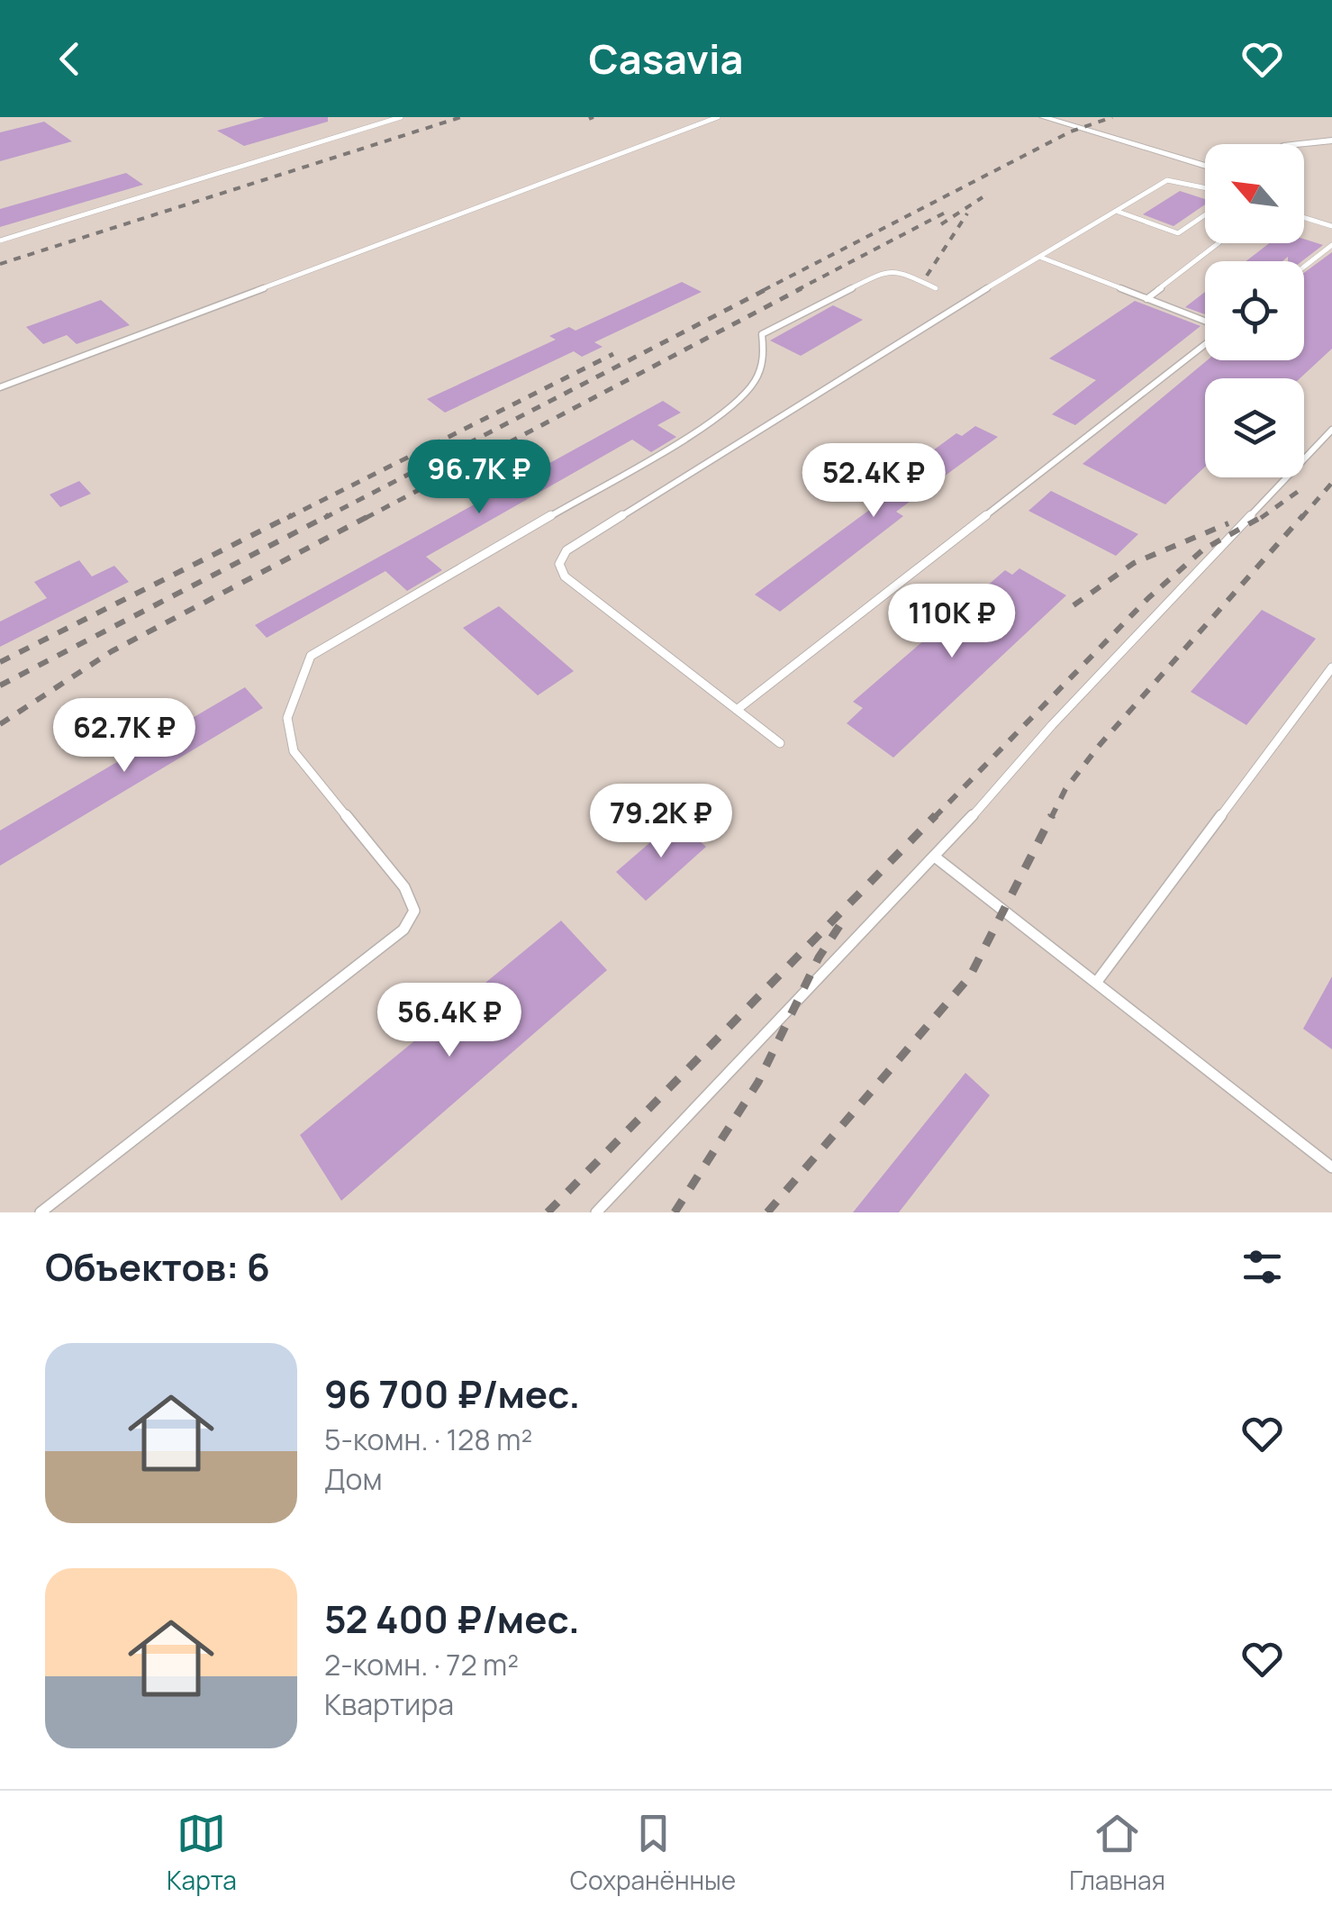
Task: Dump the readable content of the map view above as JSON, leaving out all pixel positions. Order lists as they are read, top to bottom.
{
  "north": "top left",
  "page": {
    "header": "Casavia",
    "price": [
      "96.7K ₽",
      "52.4K ₽",
      "110K ₽",
      "62.7K ₽",
      "79.2K ₽",
      "56.4K ₽"
    ],
    "heading": "Объектов: 6",
    "list": [
      {
        "name": "96 700 ₽/мес.",
        "note": "5-комн. · 128 m² · Дом"
      },
      {
        "name": "52 400 ₽/мес.",
        "note": "2-комн. · 72 m² · Квартира"
      }
    ],
    "tabs": ["Карта", "Сохранённые", "Главная"]
  }
}
